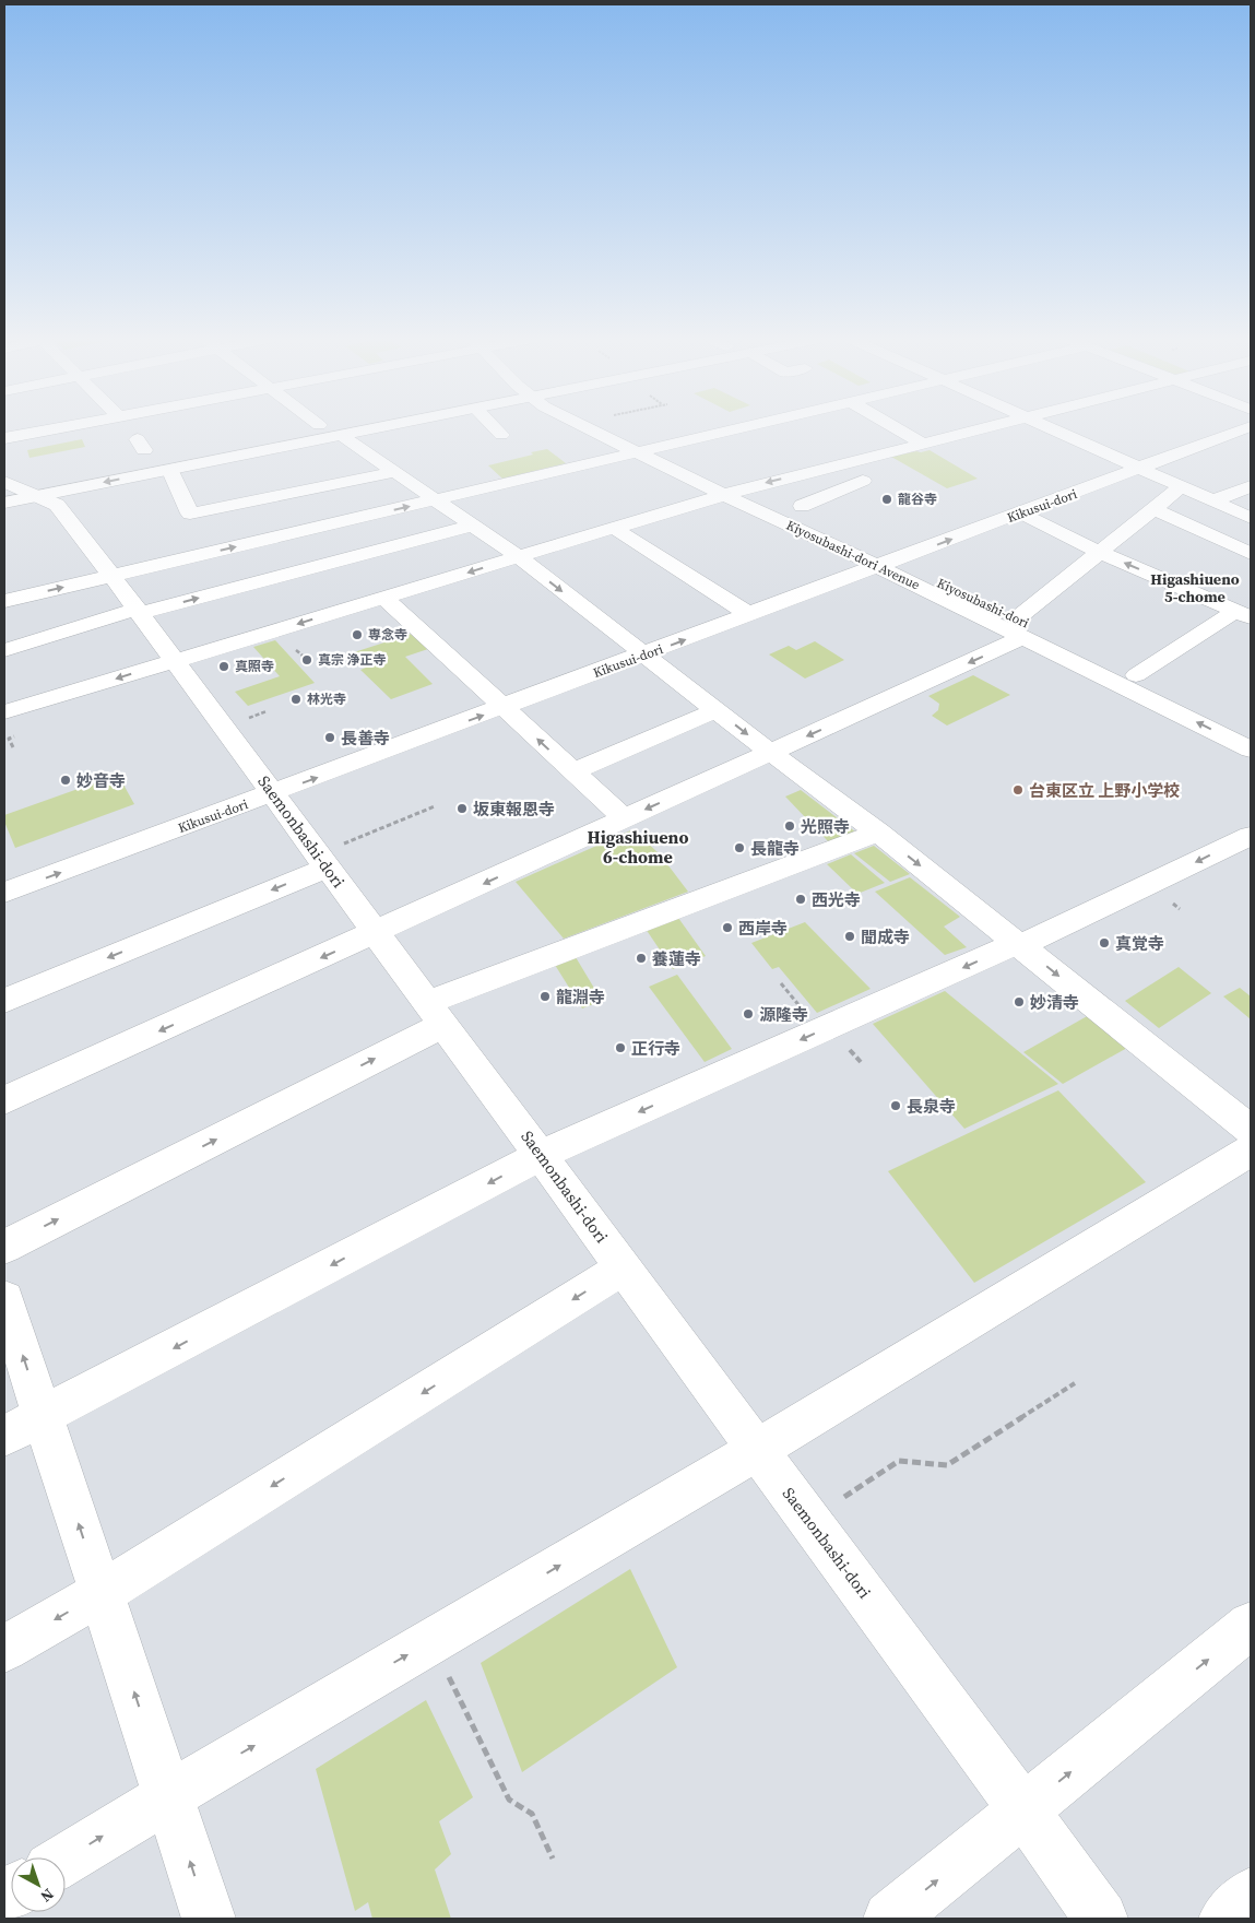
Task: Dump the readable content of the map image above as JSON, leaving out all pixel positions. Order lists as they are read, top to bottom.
{
  "streets": {
    "street": [
      "Kikusui-dori",
      "Kiyosubashi-dori Avenue",
      "Kiyosubashi-dori",
      "Saemonbashi-dori"
    ]
  },
  "crossings": [
    ["Kikusui-dori", "Kiyosubashi-dori Avenue"],
    ["Kikusui-dori", "Saemonbashi-dori"],
    ["Kiyosubashi-dori Avenue", "Kiyosubashi-dori"]
  ],
  "districts": ["Higashiueno 5-chome", "Higashiueno 6-chome"],
  "places": [
    "龍谷寺",
    "専念寺",
    "真宗 浄正寺",
    "真照寺",
    "林光寺",
    "長善寺",
    "妙音寺",
    "台東区立 上野小学校",
    "坂東報恩寺",
    "光照寺",
    "長龍寺",
    "西光寺",
    "西岸寺",
    "聞成寺",
    "真覚寺",
    "養蓮寺",
    "龍淵寺",
    "妙清寺",
    "源隆寺",
    "正行寺",
    "長泉寺"
  ],
  "north": "bottom right"
}
